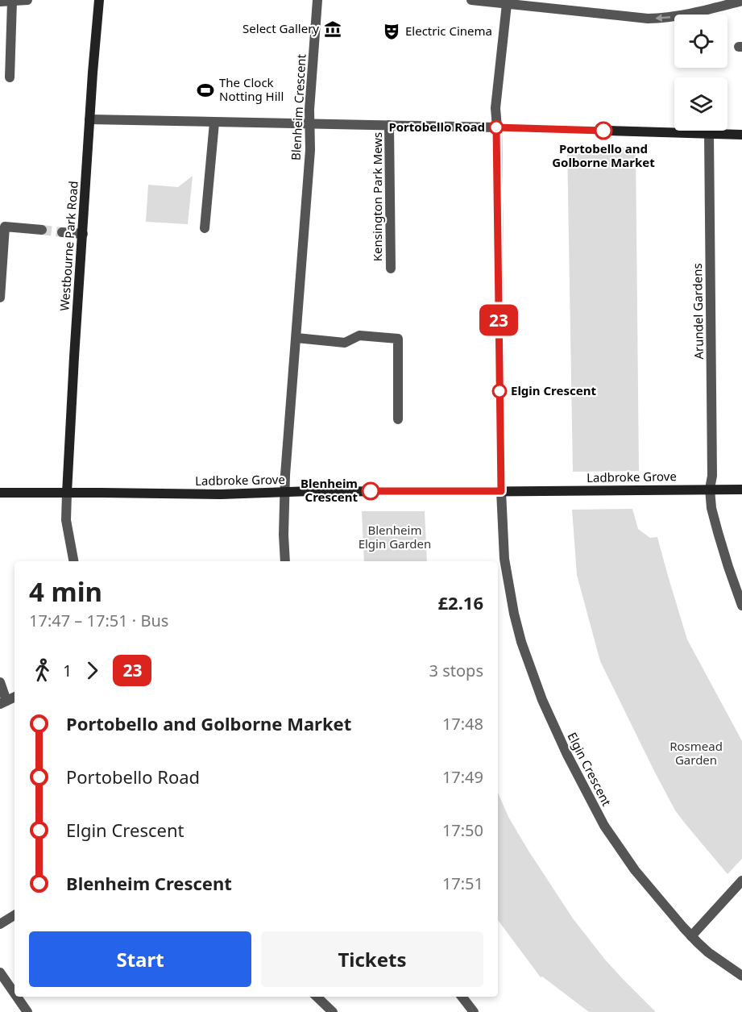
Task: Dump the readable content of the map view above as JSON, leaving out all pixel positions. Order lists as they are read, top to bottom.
{
  "streets": {
    "main road": ["Westbourne Park Road", "Ladbroke Grove", "Elgin Crescent"],
    "street": ["Blenheim Crescent", "Kensington Park Mews", "Arundel Gardens"]
  },
  "crossings": [
    ["Blenheim Crescent", "Ladbroke Grove"],
    ["Westbourne Park Road", "Ladbroke Grove"],
    ["Arundel Gardens", "Ladbroke Grove"],
    ["Ladbroke Grove", "Elgin Crescent"]
  ],
  "parks": ["Blenheim Elgin Garden", "Rosmead Garden"],
  "places": {
    "museum": ["Select Gallery"],
    "theatre": ["Electric Cinema"],
    "sports": ["The Clock Notting Hill"],
    "other": [
      "Portobello Road",
      "Portobello and Golborne Market",
      "Elgin Crescent",
      "Blenheim Crescent"
    ]
  },
  "lines": ["bus line 23"],
  "page": {
    "on_map": "23",
    "heading": ["4 min", "17:47 – 17:51 · Bus", "£2.16"],
    "legs": ["1", "23", "3 stops"],
    "list": [
      {
        "name": "Portobello and Golborne Market",
        "value": "17:48"
      },
      {
        "name": "Portobello Road",
        "value": "17:49"
      },
      {
        "name": "Elgin Crescent",
        "value": "17:50"
      },
      {
        "name": "Blenheim Crescent",
        "value": "17:51"
      }
    ],
    "buttons": ["Start", "Tickets"]
  }
}
